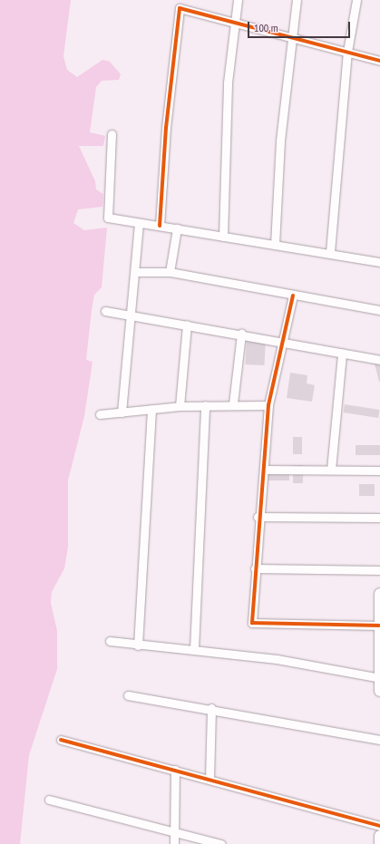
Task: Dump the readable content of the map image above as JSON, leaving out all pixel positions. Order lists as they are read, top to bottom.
{
  "scale_bar": "100 m"
}
